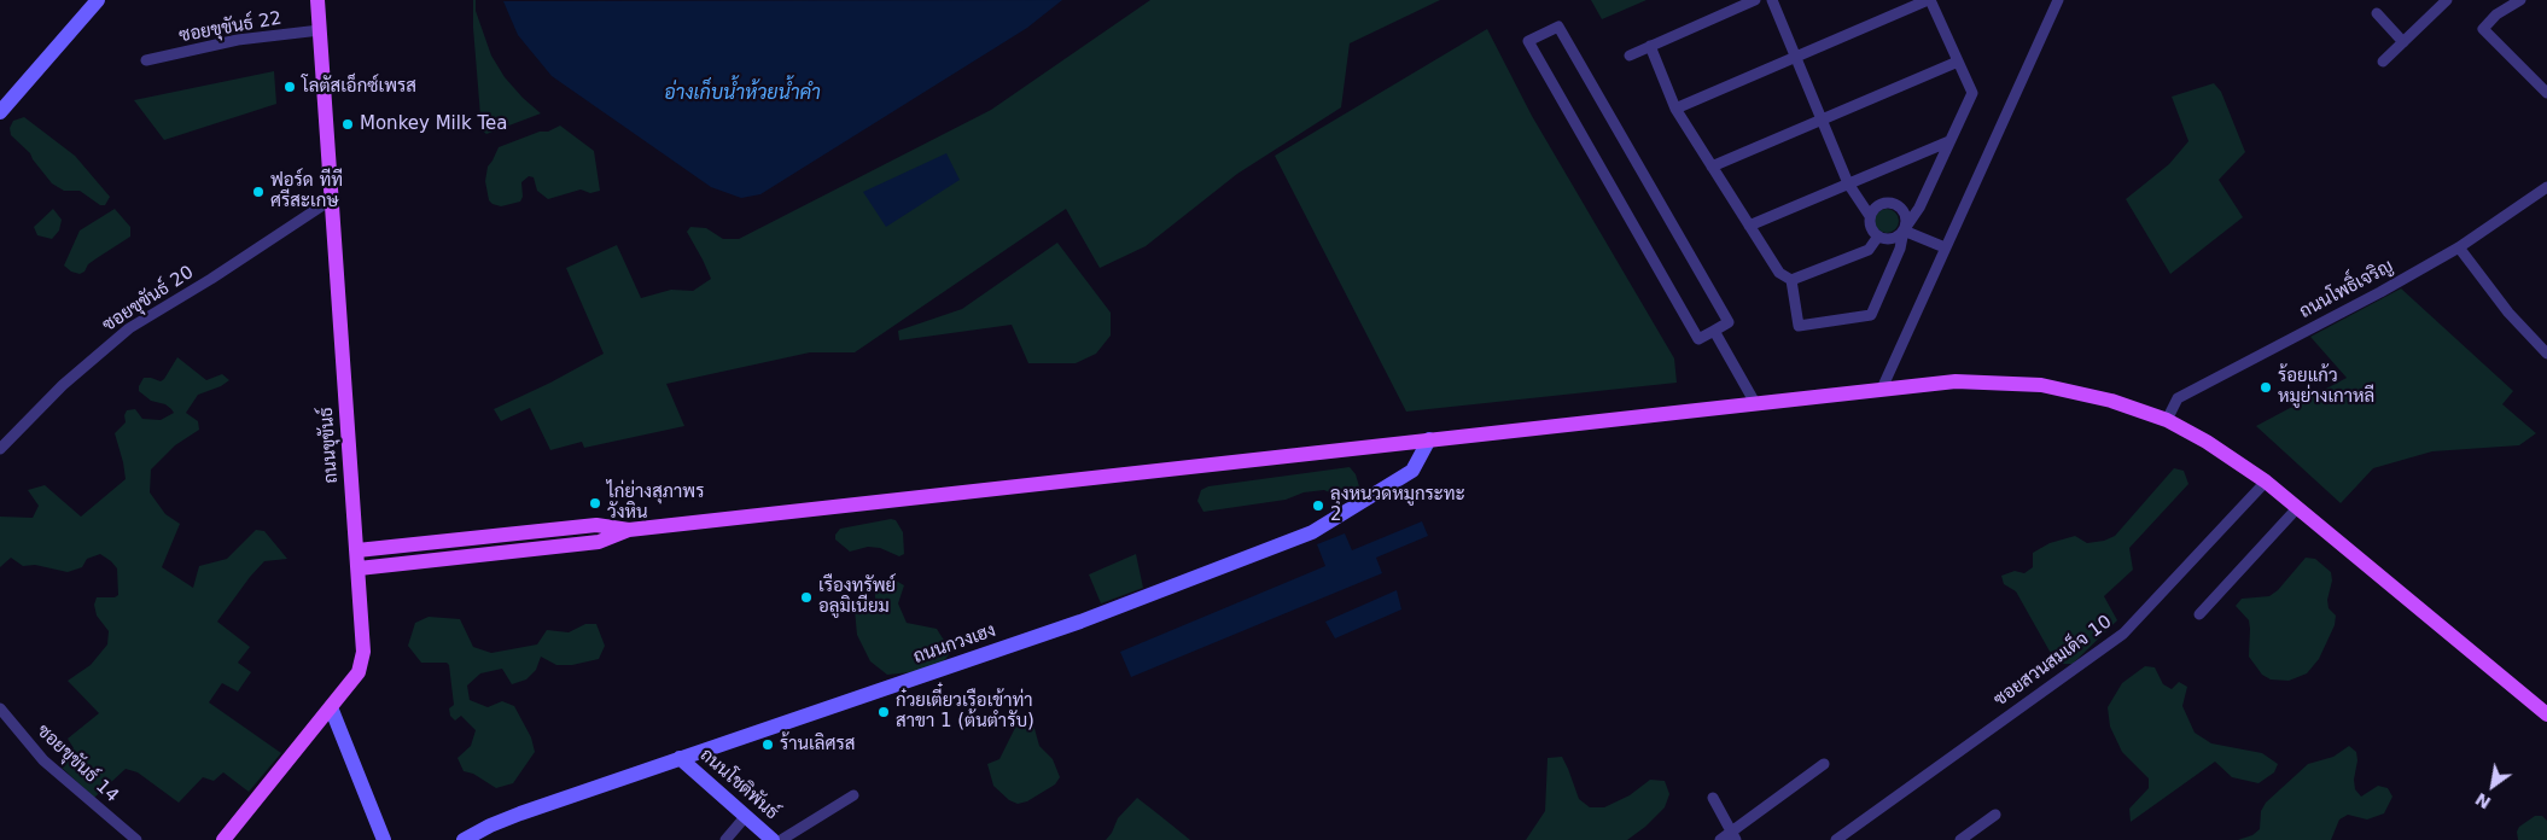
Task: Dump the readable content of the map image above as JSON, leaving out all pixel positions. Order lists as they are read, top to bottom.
{
  "streets": {
    "main road": ["ถนนขุขันธ์"],
    "street": [
      "ซอยขุขันธ์ 22",
      "ถนนโพธิ์เจริญ",
      "ซอยขุขันธ์ 20",
      "ถนนกวงเฮง",
      "ซอยสวนสมเด็จ 10",
      "ซอยขุขันธ์ 14",
      "ถนนโชติพันธ์"
    ]
  },
  "crossings": [
    ["ซอยขุขันธ์ 22", "ถนนขุขันธ์"],
    ["ซอยขุขันธ์ 20", "ถนนขุขันธ์"],
    ["ถนนกวงเฮง", "ถนนโชติพันธ์"]
  ],
  "water": ["อ่างเก็บน้ำห้วยน้ำคำ"],
  "places": [
    "โลตัสเอ็กซ์เพรส",
    "Monkey Milk Tea",
    "ฟอร์ด ทีที ศรีสะเกษ",
    "ร้อยแก้ว หมูย่างเกาหลี",
    "ไก่ย่างสุภาพร วังหิน",
    "ลุงหนวดหมูกระทะ 2",
    "เรืองทรัพย์ อลูมิเนียม",
    "ก๋วยเตี๋ยวเรือเข้าท่า สาขา 1 (ต้นตำรับ)",
    "ร้านเลิศรส"
  ],
  "north": "bottom left"
}
